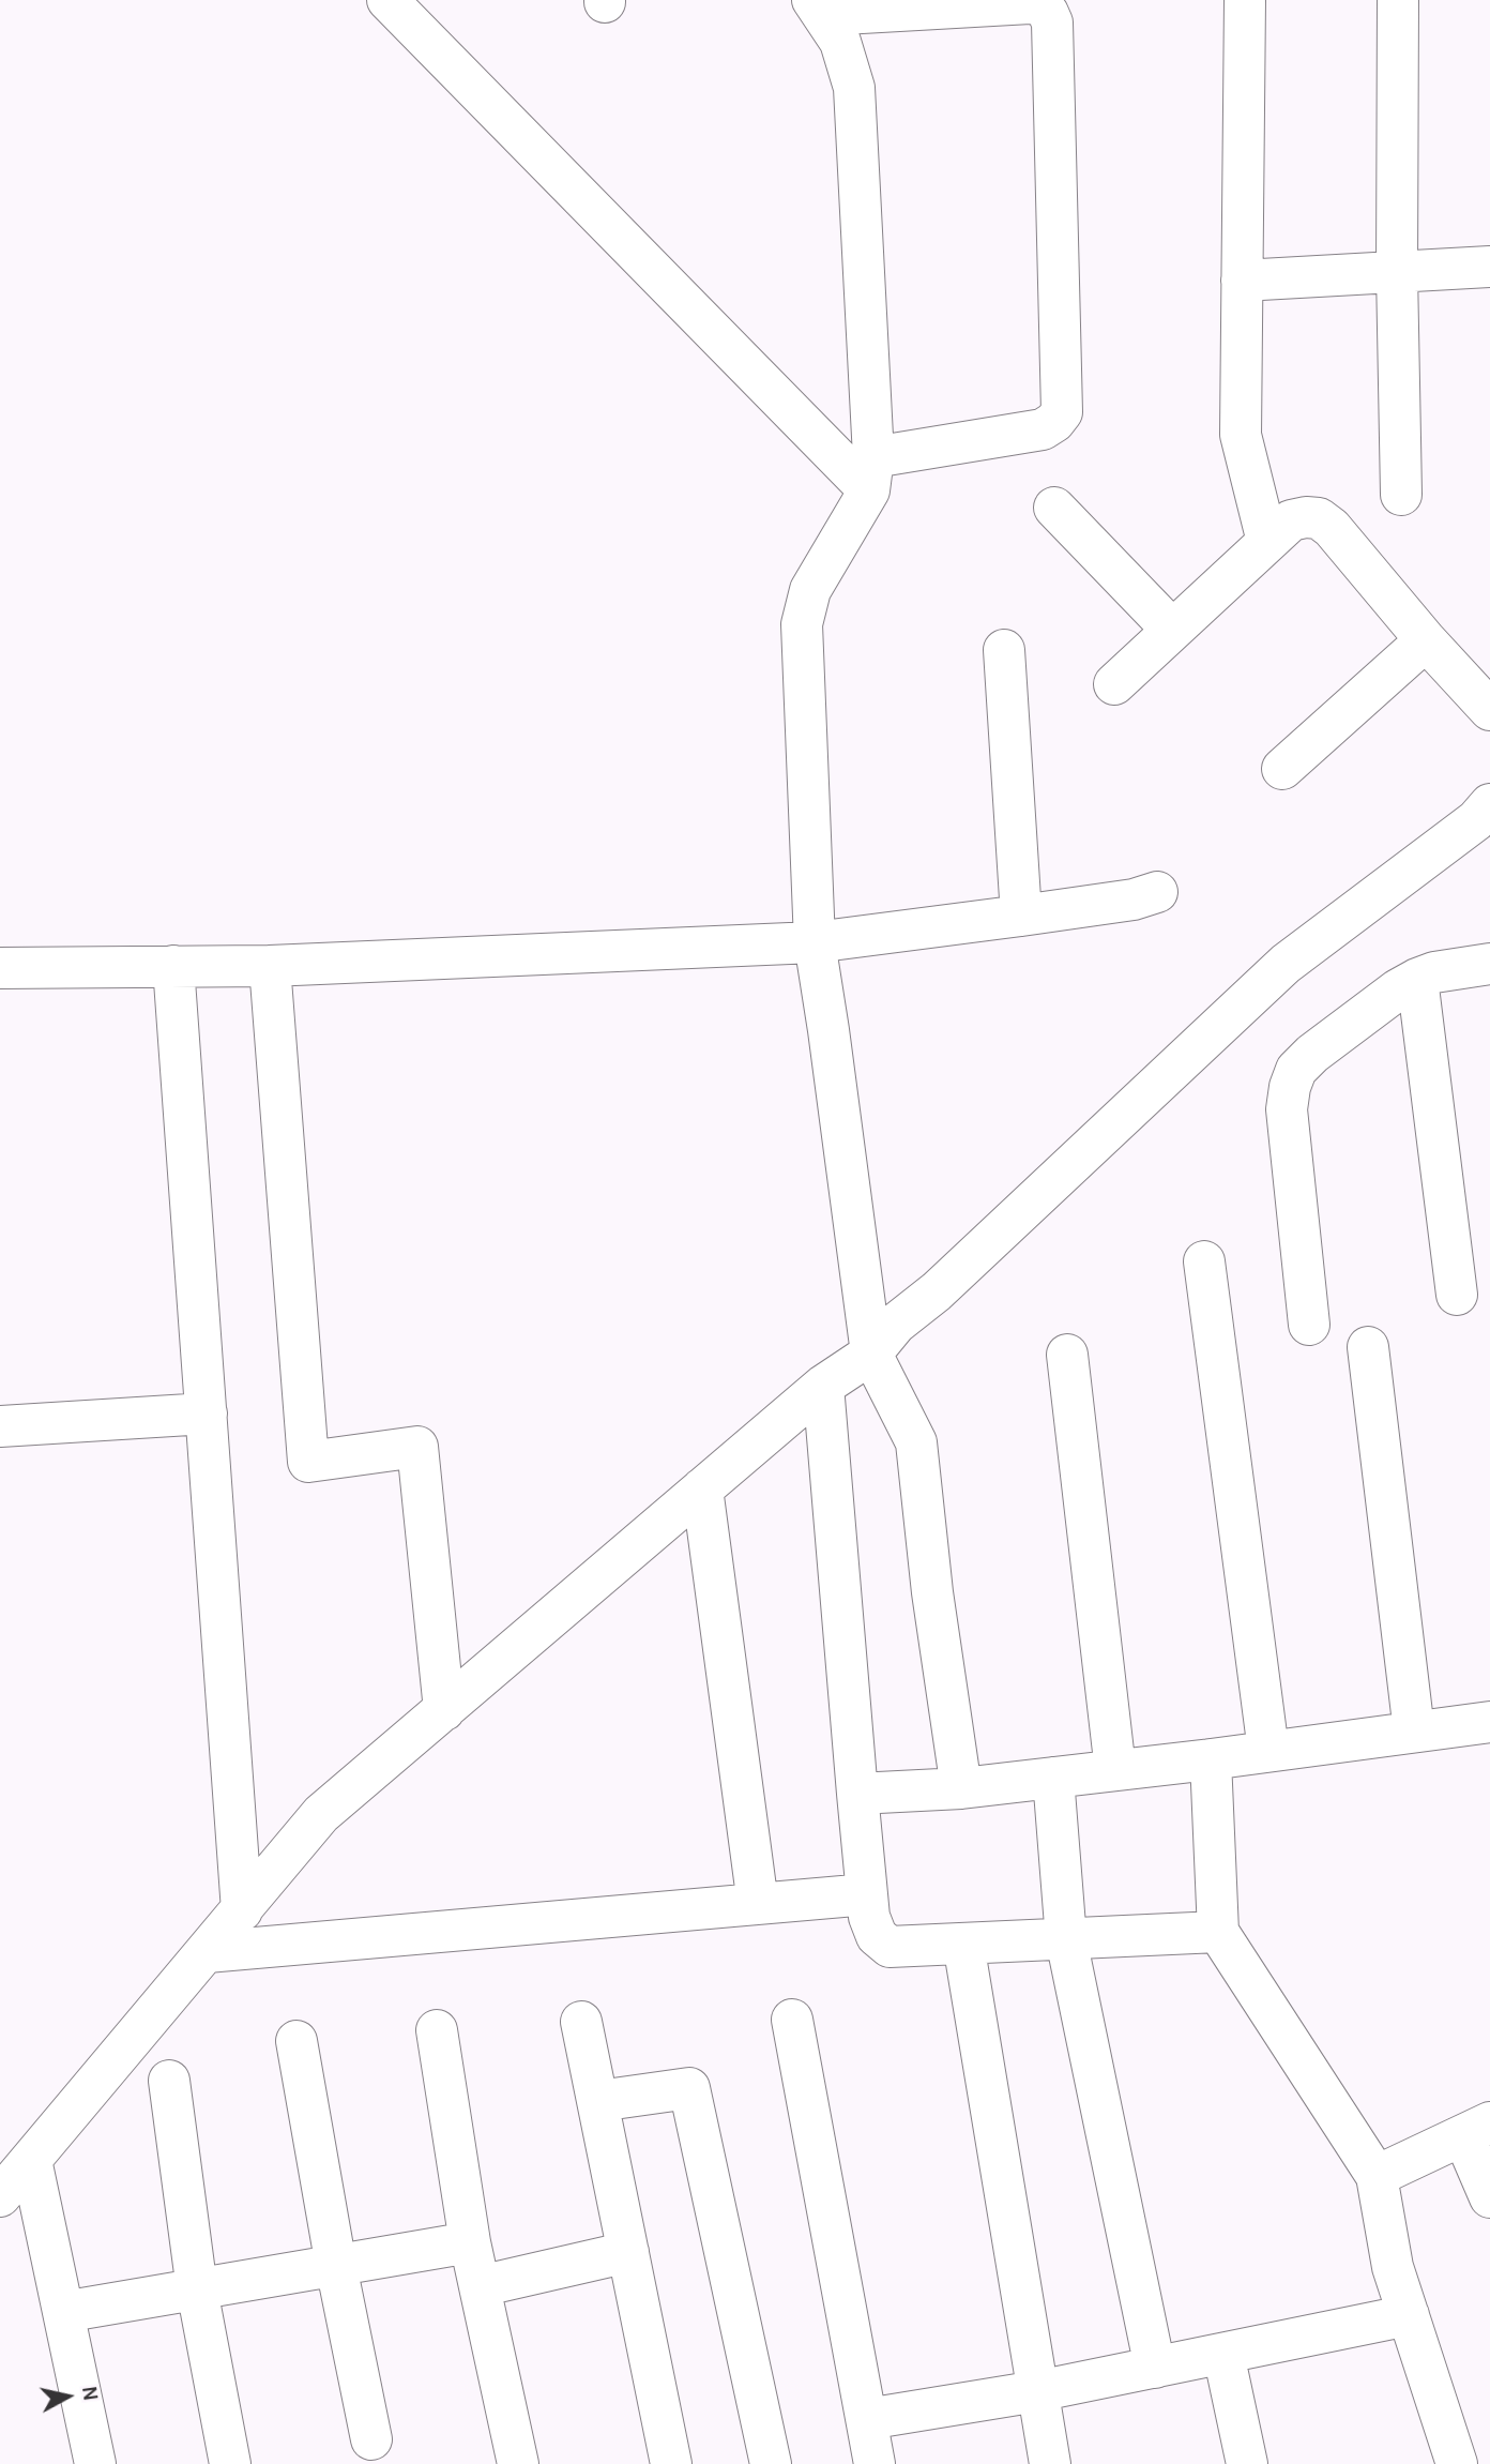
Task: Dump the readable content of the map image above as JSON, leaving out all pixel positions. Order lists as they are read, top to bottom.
{
  "north": "right"
}
